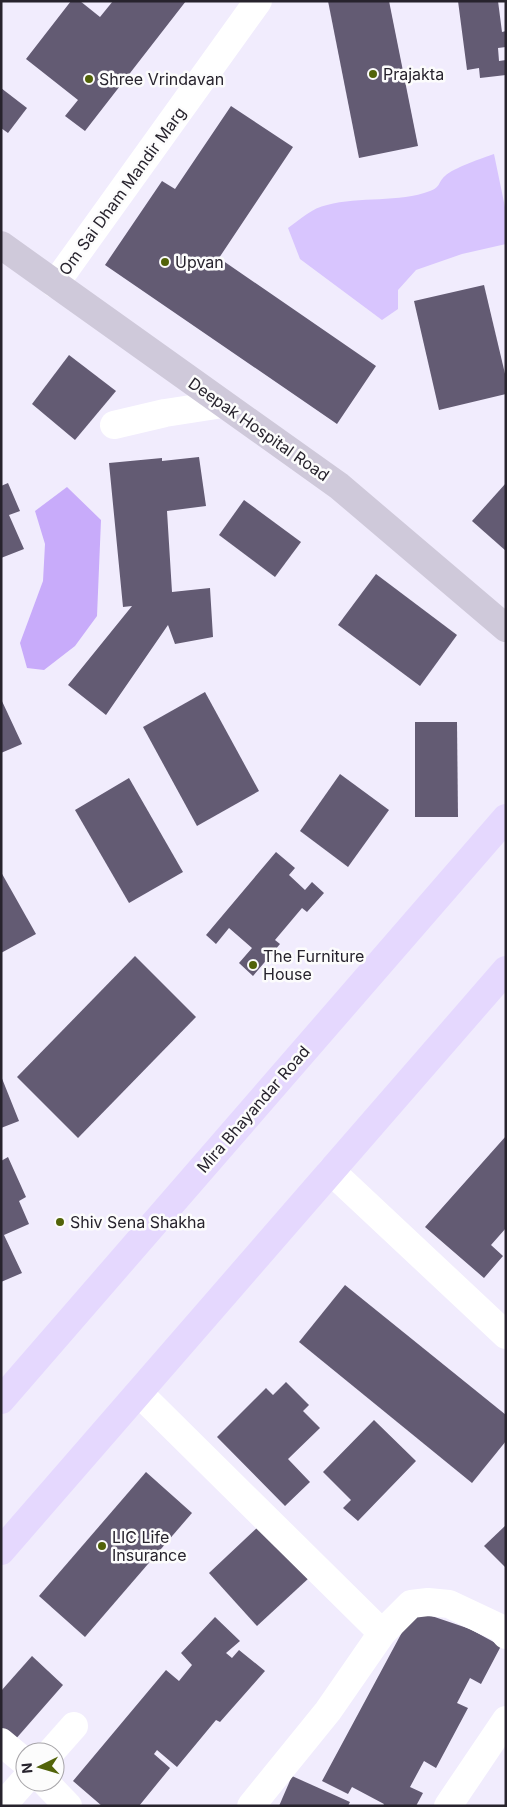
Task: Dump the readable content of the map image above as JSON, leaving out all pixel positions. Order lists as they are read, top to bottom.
{
  "streets": {
    "main road": ["Mira Bhayandar Road"],
    "street": ["Om Sai Dham Mandir Marg", "Deepak Hospital Road"]
  },
  "crossings": [
    ["Om Sai Dham Mandir Marg", "Deepak Hospital Road"]
  ],
  "places": [
    "Prajakta",
    "Shree Vrindavan",
    "Upvan",
    "The Furniture House",
    "Shiv Sena Shakha",
    "LIC Life Insurance"
  ],
  "north": "left"
}
